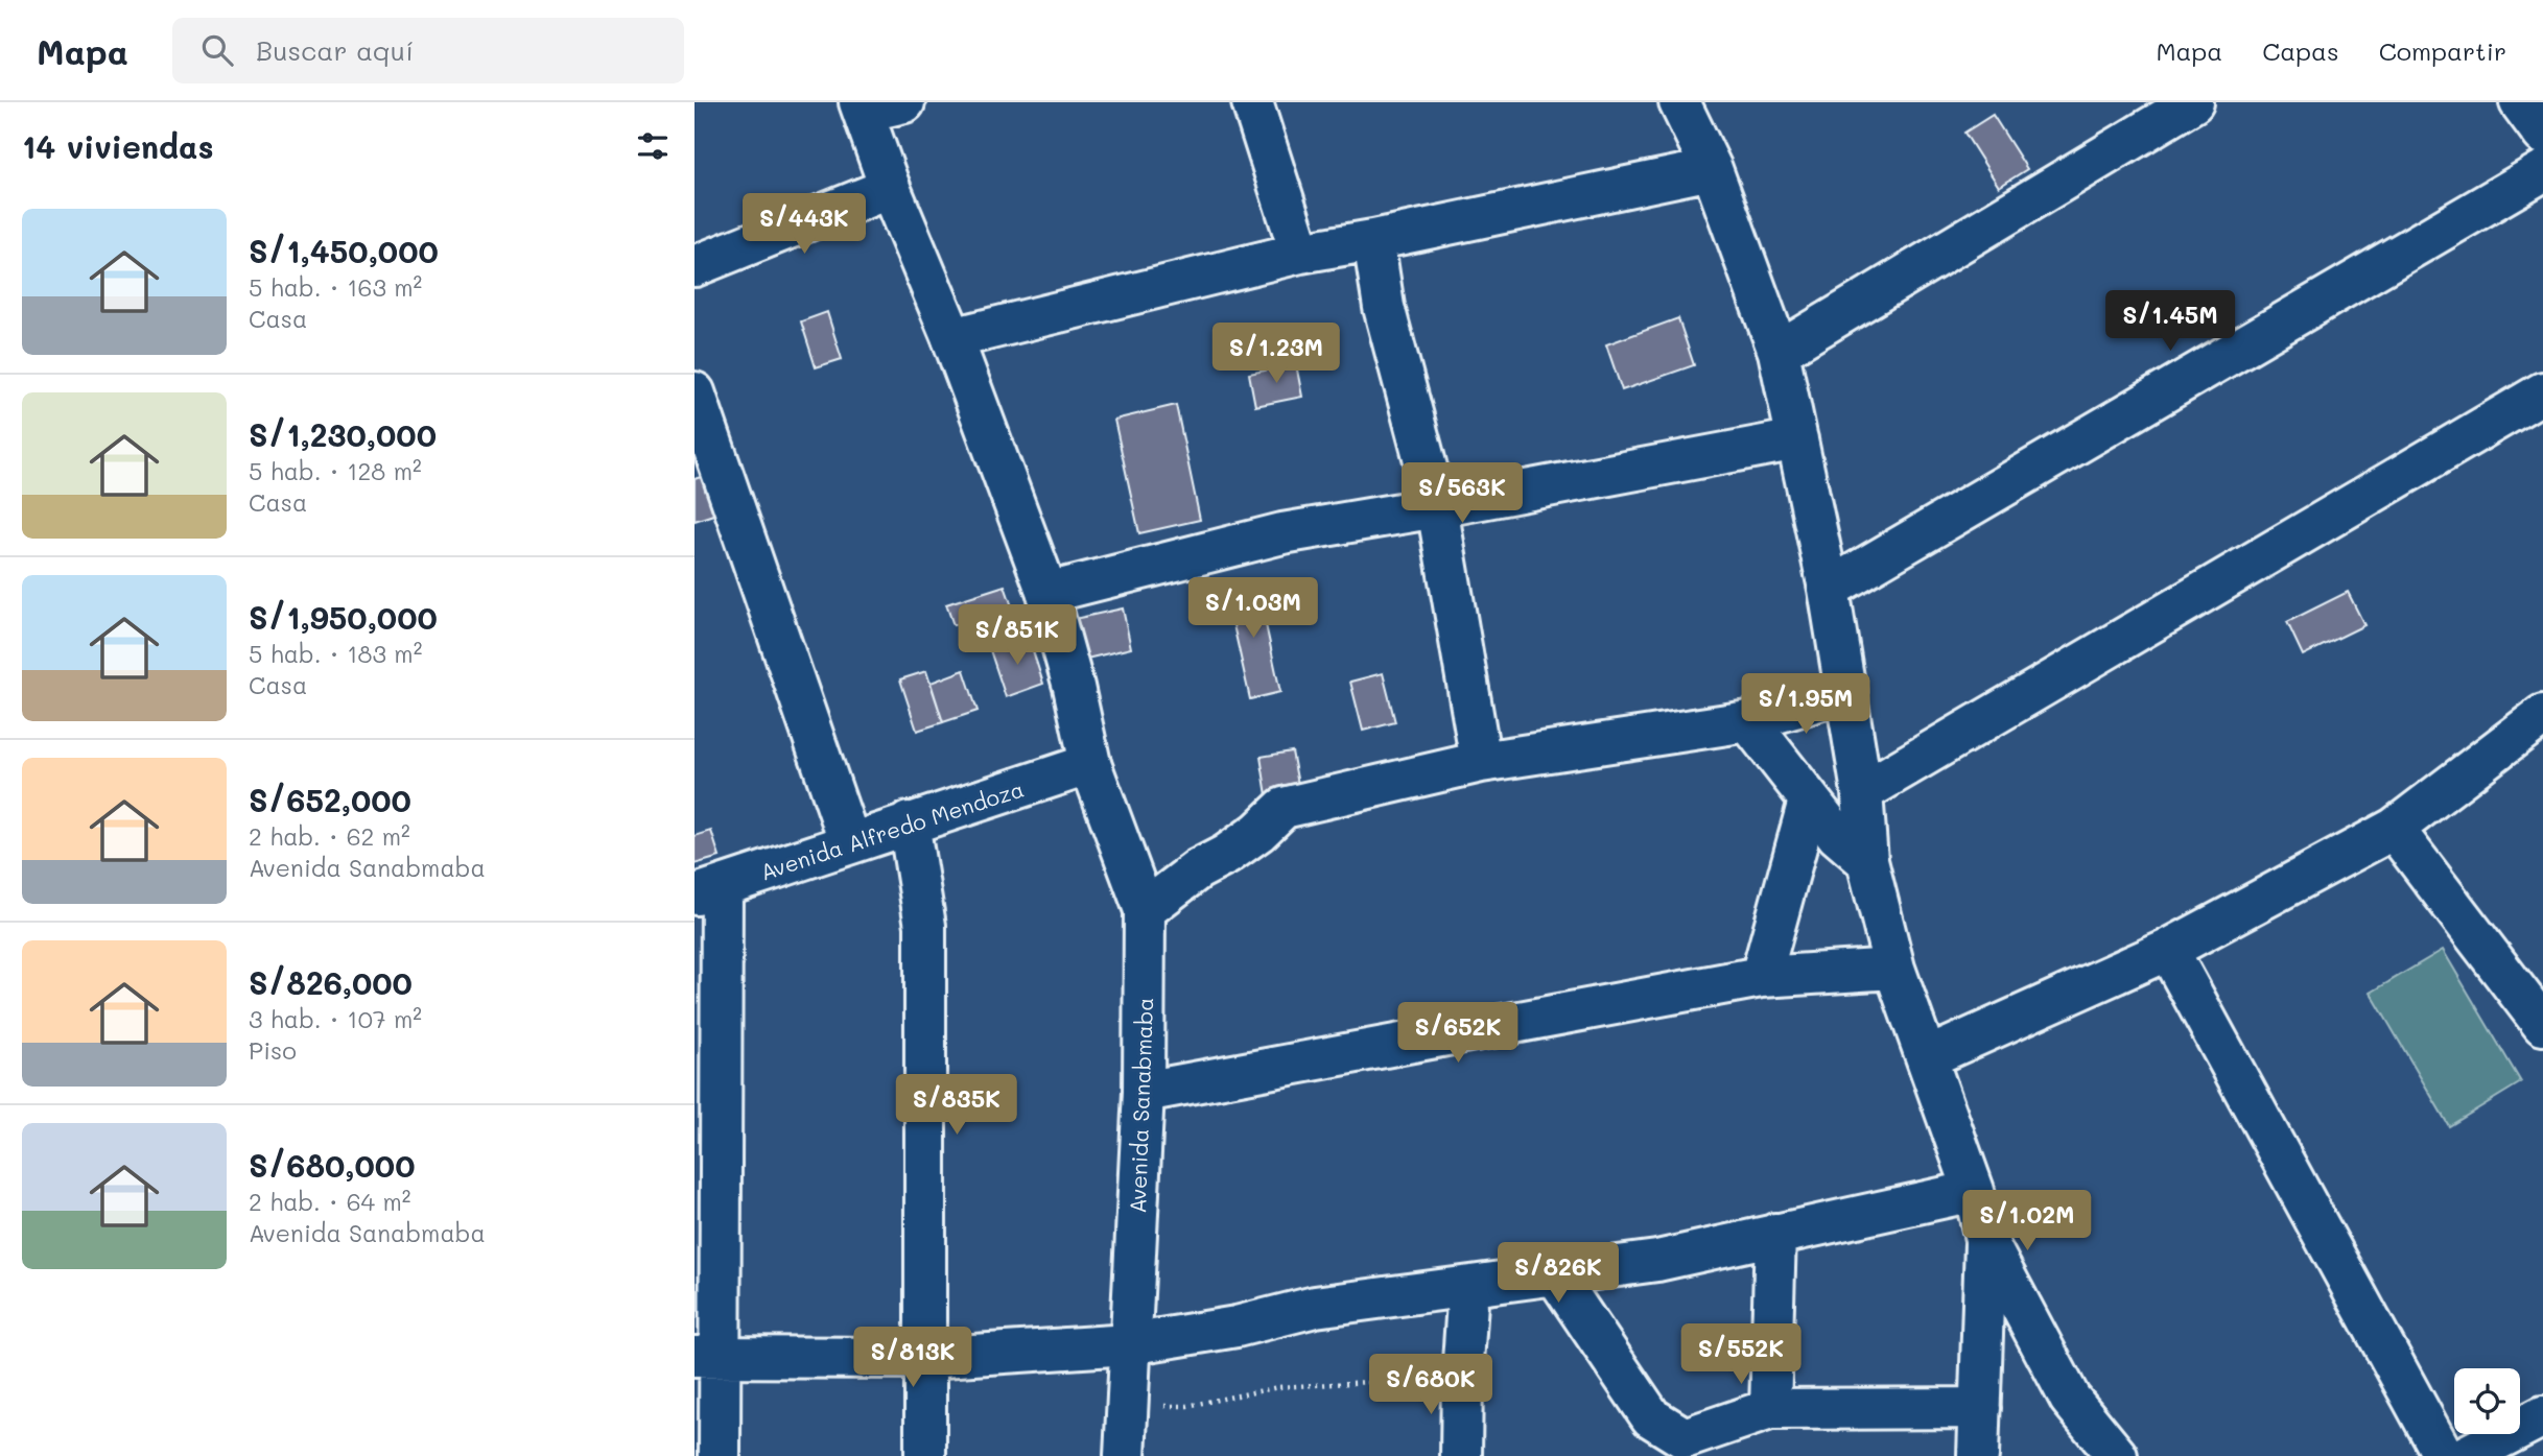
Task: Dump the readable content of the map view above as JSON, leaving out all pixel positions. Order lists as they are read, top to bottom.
{
  "streets": {
    "street": ["Avenida Alfredo Mendoza", "Avenida Sanabmaba"]
  },
  "crossings": [
    ["Avenida Alfredo Mendoza", "Avenida Sanabmaba"]
  ],
  "page": {
    "header": "Mapa",
    "search": "Buscar aquí",
    "nav": ["Mapa", "Capas", "Compartir"],
    "heading": "14 viviendas",
    "list": [
      {
        "name": "S/1,450,000",
        "note": "5 hab. · 163 m² · Casa"
      },
      {
        "name": "S/1,230,000",
        "note": "5 hab. · 128 m² · Casa"
      },
      {
        "name": "S/1,950,000",
        "note": "5 hab. · 183 m² · Casa"
      },
      {
        "name": "S/652,000",
        "note": "2 hab. · 62 m² · Avenida Sanabmaba"
      },
      {
        "name": "S/826,000",
        "note": "3 hab. · 107 m² · Piso"
      },
      {
        "name": "S/680,000",
        "note": "2 hab. · 64 m² · Avenida Sanabmaba"
      }
    ],
    "price": [
      "S/443K",
      "S/1.45M",
      "S/1.23M",
      "S/563K",
      "S/1.03M",
      "S/851K",
      "S/1.95M",
      "S/652K",
      "S/835K",
      "S/1.02M",
      "S/826K",
      "S/552K",
      "S/813K",
      "S/680K"
    ]
  }
}
